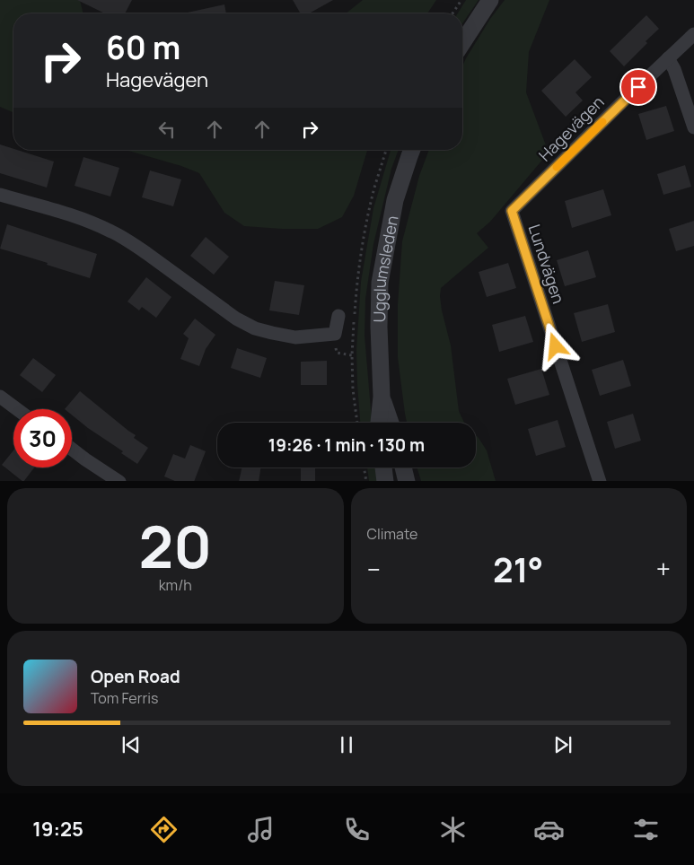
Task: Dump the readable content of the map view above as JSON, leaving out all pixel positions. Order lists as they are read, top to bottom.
{
  "streets": {
    "street": ["Hagevägen", "Lundvägen", "Ugglumsleden"]
  },
  "crossings": [
    ["Hagevägen", "Lundvägen"]
  ],
  "page": {
    "turn": ["60 m", "Hagevägen"],
    "limit": "30",
    "trip": "19:26 · 1 min · 130 m",
    "tile": [
      ["20", "km/h"],
      "Climate"
    ],
    "heat": ["−", "21°", "+"],
    "song": ["Open Road", "Tom Ferris"],
    "tabs": "19:25"
  }
}
